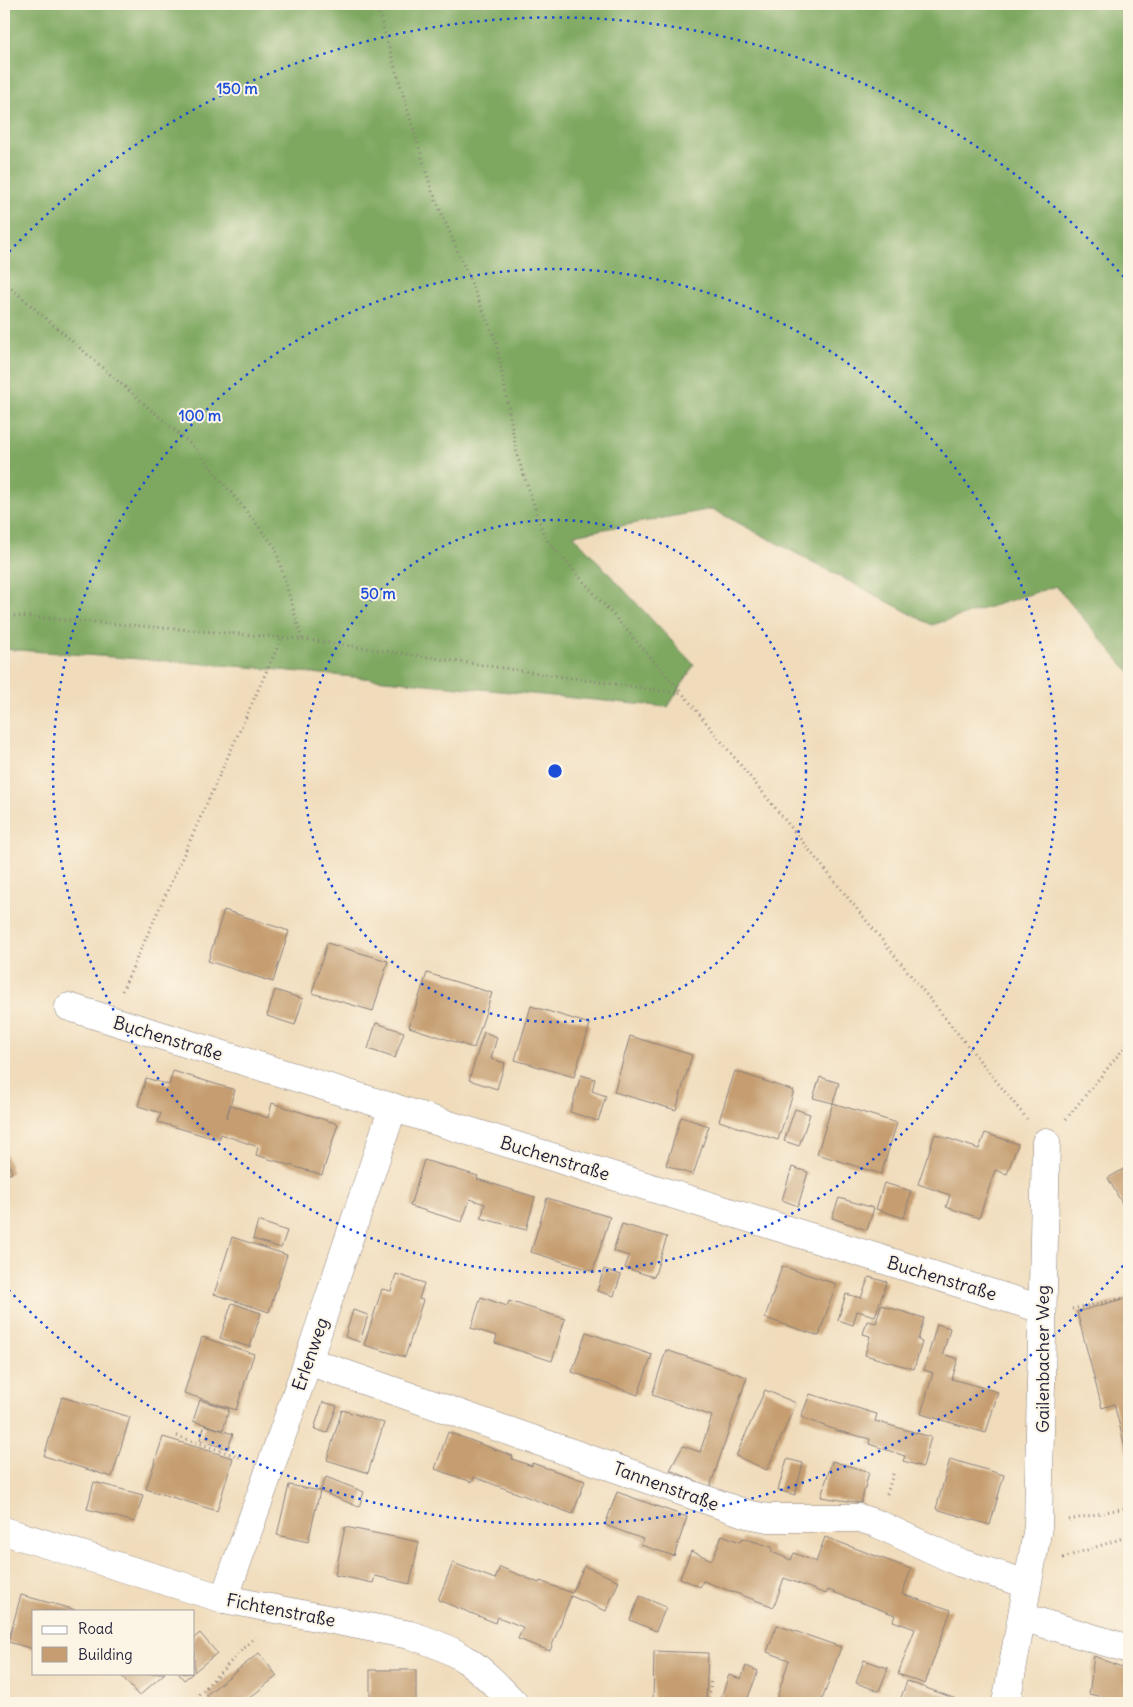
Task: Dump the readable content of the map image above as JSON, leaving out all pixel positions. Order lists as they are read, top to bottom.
{
  "streets": {
    "street": [
      "Buchenstraße",
      "Erlenweg",
      "Gailenbacher Weg",
      "Tannenstraße",
      "Fichtenstraße"
    ]
  },
  "crossings": [
    ["Buchenstraße", "Erlenweg"],
    ["Buchenstraße", "Gailenbacher Weg"],
    ["Erlenweg", "Tannenstraße"],
    ["Erlenweg", "Fichtenstraße"],
    ["Gailenbacher Weg", "Tannenstraße"]
  ],
  "legend": ["Road", "Building"],
  "rings": ["150 m", "100 m", "50 m"]
}
